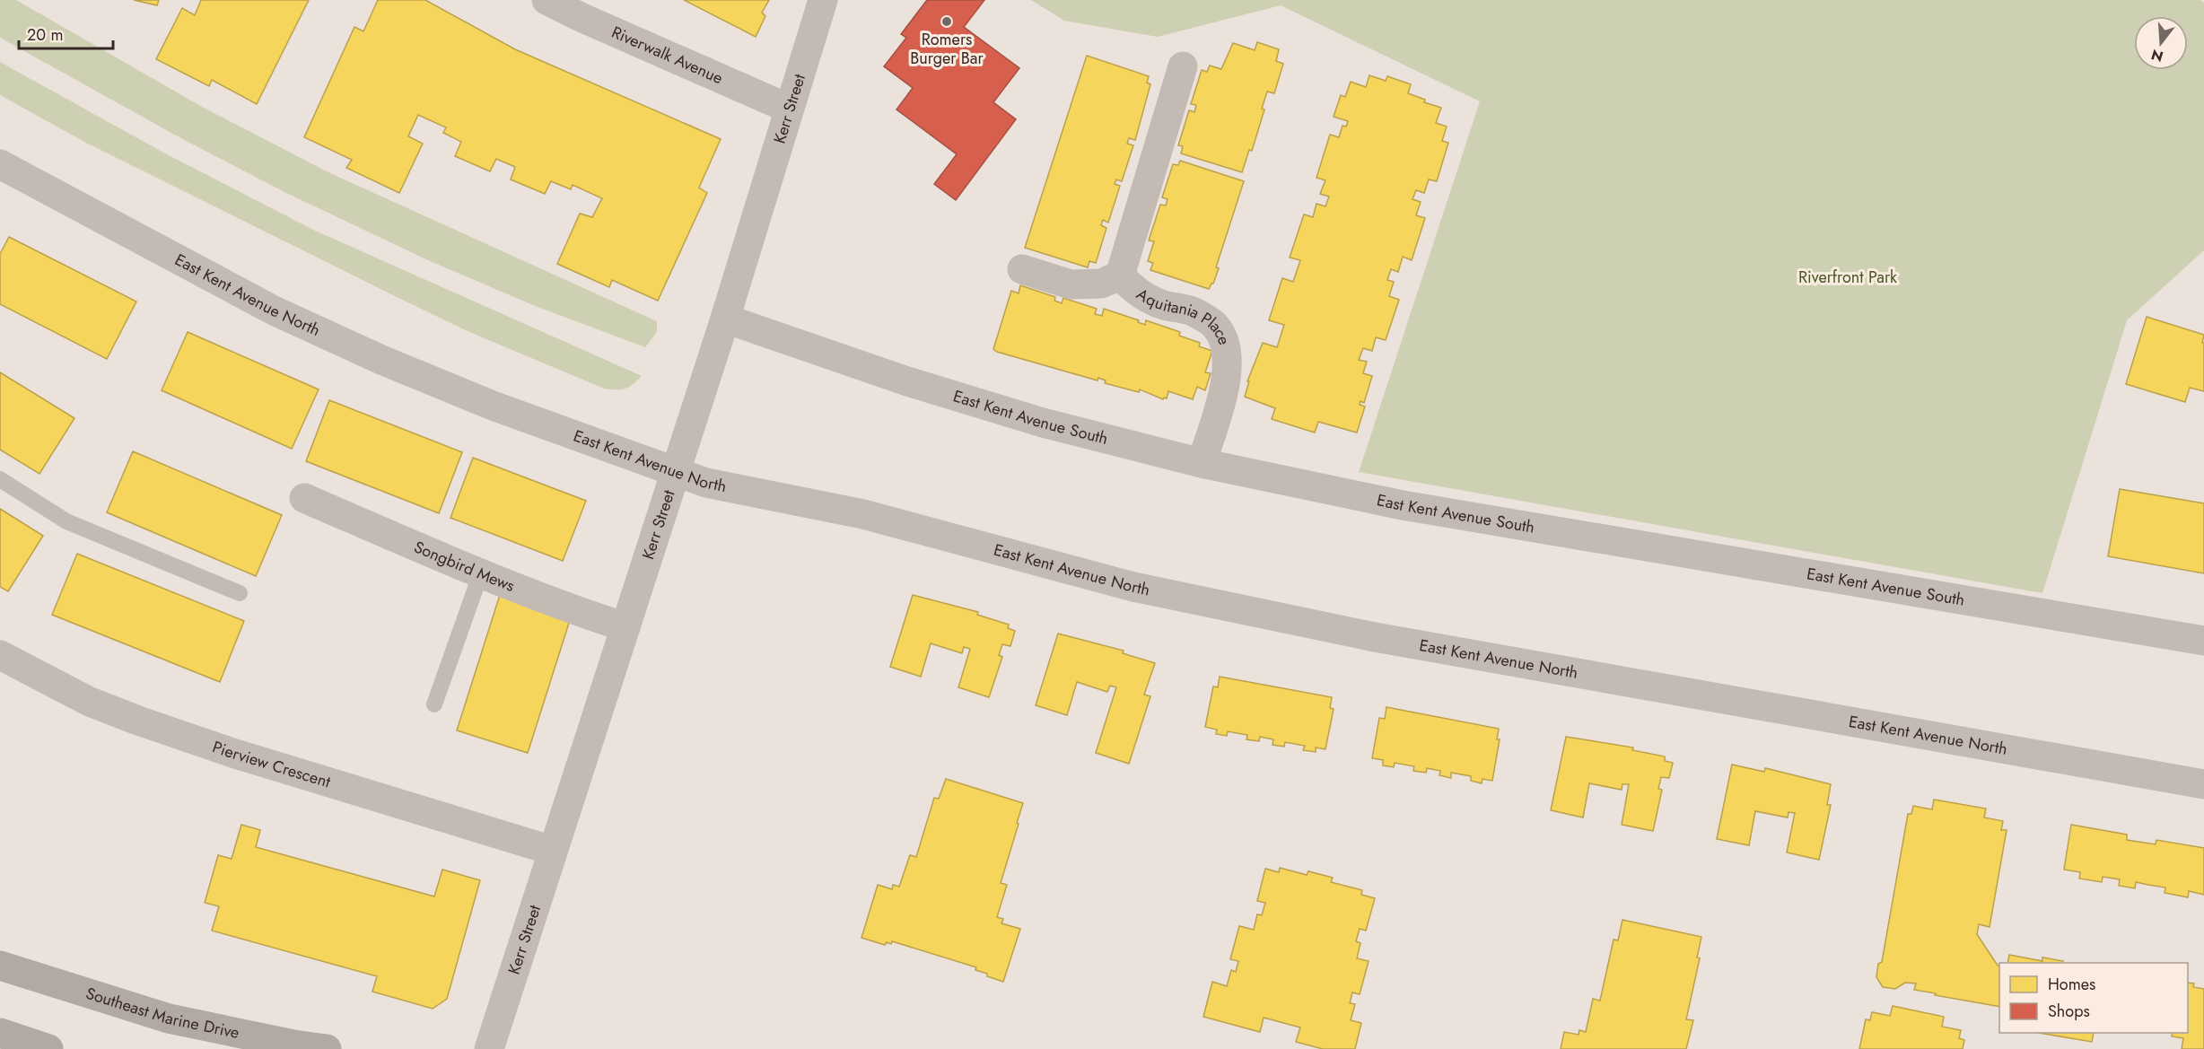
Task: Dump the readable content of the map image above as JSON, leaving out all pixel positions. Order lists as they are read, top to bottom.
{
  "streets": {
    "main road": ["Southeast Marine Drive"],
    "street": [
      "Riverwalk Avenue",
      "Kerr Street",
      "East Kent Avenue North",
      "Aquitania Place",
      "East Kent Avenue South",
      "Songbird Mews",
      "Pierview Crescent"
    ]
  },
  "crossings": [
    ["Riverwalk Avenue", "Kerr Street"],
    ["Kerr Street", "East Kent Avenue North"],
    ["Kerr Street", "East Kent Avenue South"],
    ["Kerr Street", "Songbird Mews"],
    ["Kerr Street", "Pierview Crescent"],
    ["Aquitania Place", "East Kent Avenue South"]
  ],
  "parks": ["Riverfront Park"],
  "places": ["Romers Burger Bar"],
  "legend": ["Homes", "Shops"],
  "scale_bar": "20 m",
  "north": "bottom"
}
